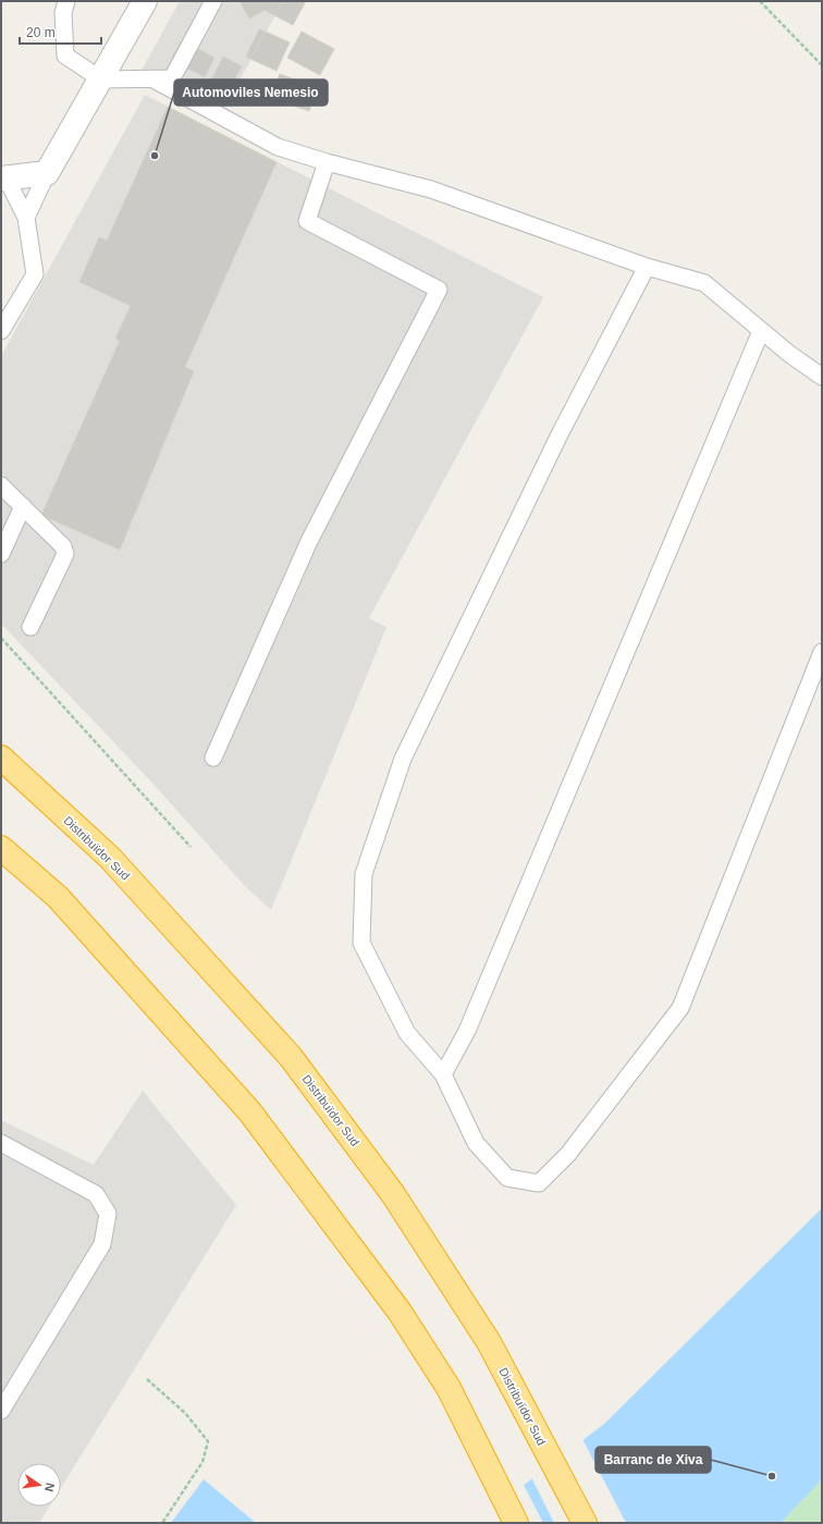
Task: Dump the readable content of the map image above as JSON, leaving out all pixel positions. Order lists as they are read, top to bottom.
{
  "streets": {
    "highway": ["Distribuïdor Sud"]
  },
  "places": ["Automoviles Nemesio", "Barranc de Xiva"],
  "scale_bar": "20 m",
  "north": "right"
}
